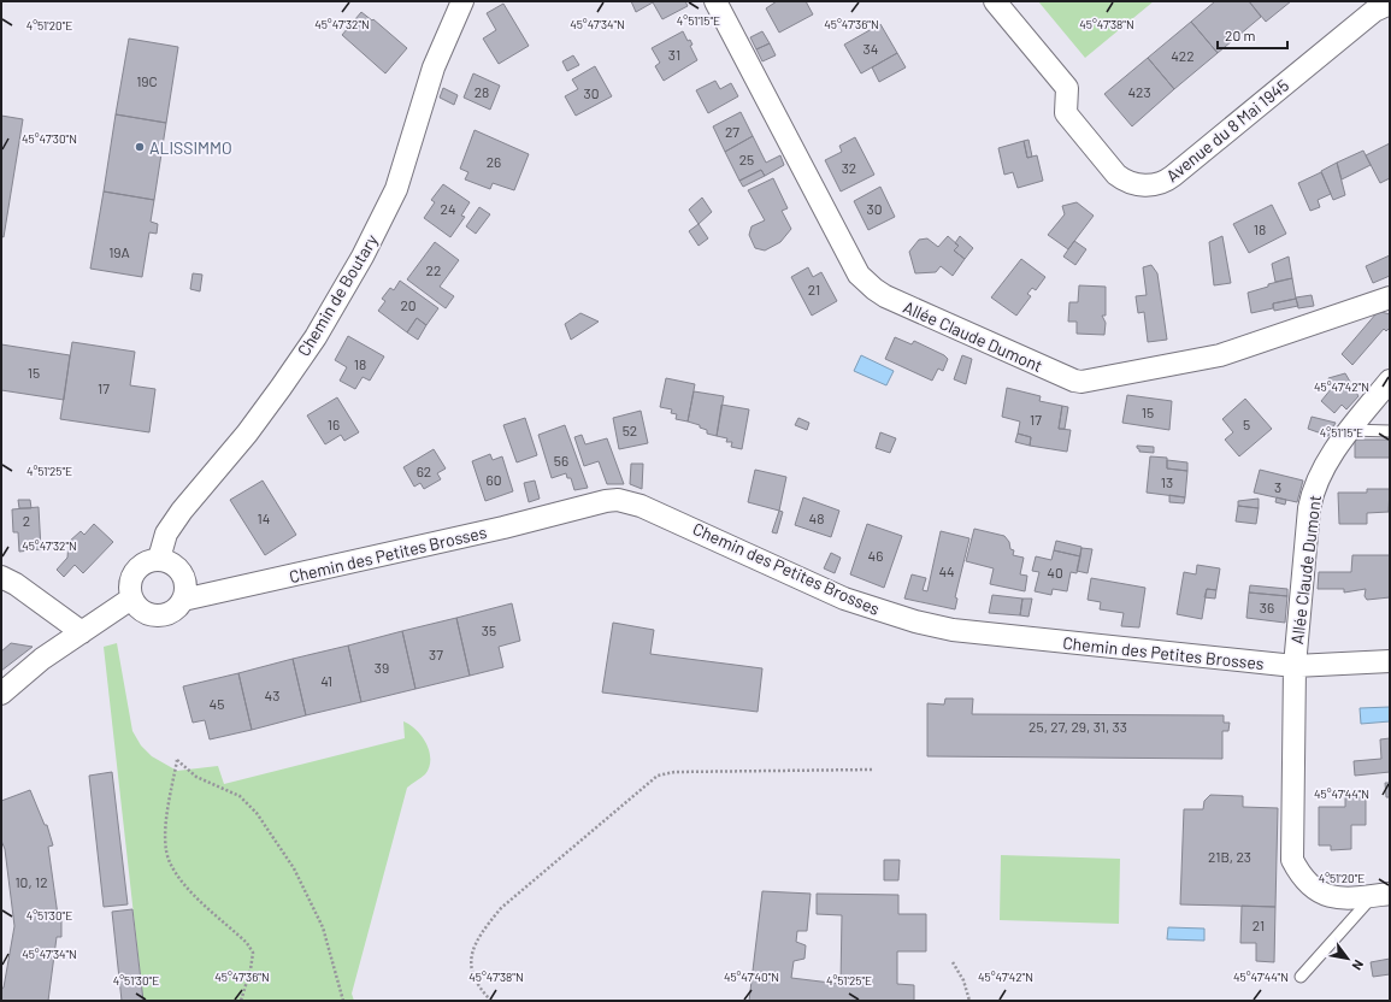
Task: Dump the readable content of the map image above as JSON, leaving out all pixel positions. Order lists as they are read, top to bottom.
{
  "streets": {
    "street": [
      "Avenue du 8 Mai 1945",
      "Chemin de Boutary",
      "Allée Claude Dumont",
      "Chemin des Petites Brosses"
    ]
  },
  "crossings": [
    ["Chemin de Boutary", "Chemin des Petites Brosses"],
    ["Allée Claude Dumont", "Chemin des Petites Brosses"]
  ],
  "places": ["ALISSIMMO"],
  "house_numbers": [
    "34",
    "31",
    "422",
    "19C",
    "28",
    "423",
    "30",
    "27",
    "25",
    "26",
    "32",
    "24",
    "30",
    "18",
    "19A",
    "22",
    "21",
    "20",
    "18",
    "15",
    "17",
    "15",
    "17",
    "16",
    "5",
    "52",
    "56",
    "62",
    "60",
    "13",
    "3",
    "14",
    "48",
    "2",
    "46",
    "44",
    "40",
    "36",
    "35",
    "37",
    "39",
    "41",
    "43",
    "45",
    "25, 27, 29, 31, 33",
    "21B, 23",
    "10, 12",
    "21"
  ],
  "scale_bar": "20 m",
  "north": "bottom right",
  "coordinates": [
    "4°51'15\"E",
    "45°47'32\"N",
    "45°47'34\"N",
    "45°47'36\"N",
    "45°47'38\"N",
    "4°51'20\"E",
    "45°47'30\"N",
    "45°47'42\"N",
    "4°51'25\"E",
    "45°47'44\"N",
    "4°51'30\"E",
    "45°47'40\"N"
  ]
}
